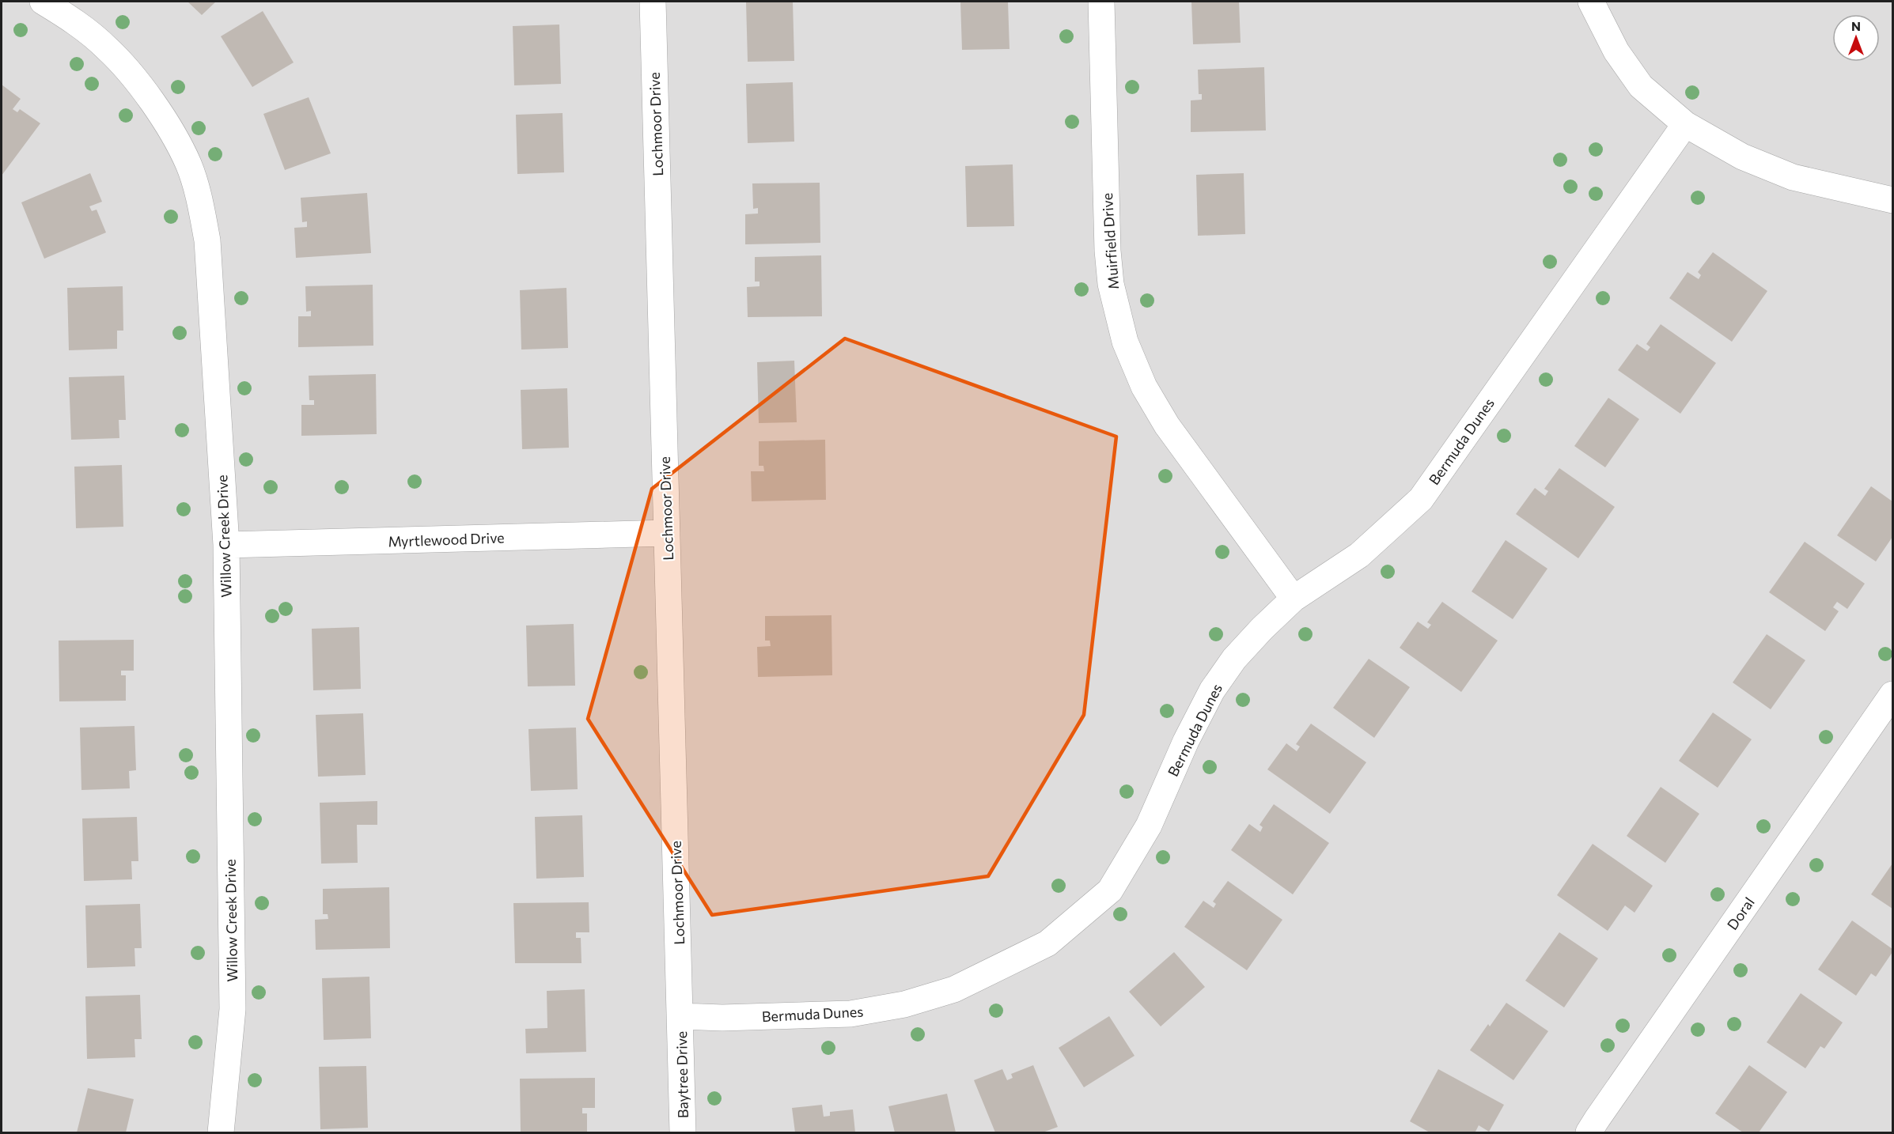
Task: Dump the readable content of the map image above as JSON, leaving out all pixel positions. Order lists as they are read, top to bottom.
{
  "streets": {
    "street": [
      "Lochmoor Drive",
      "Muirfield Drive",
      "Bermuda Dunes",
      "Willow Creek Drive",
      "Myrtlewood Drive",
      "Doral",
      "Baytree Drive"
    ]
  },
  "crossings": [
    ["Lochmoor Drive", "Bermuda Dunes"],
    ["Lochmoor Drive", "Myrtlewood Drive"],
    ["Lochmoor Drive", "Baytree Drive"],
    ["Muirfield Drive", "Bermuda Dunes"],
    ["Bermuda Dunes", "Baytree Drive"],
    ["Willow Creek Drive", "Myrtlewood Drive"]
  ],
  "north": "top"
}
